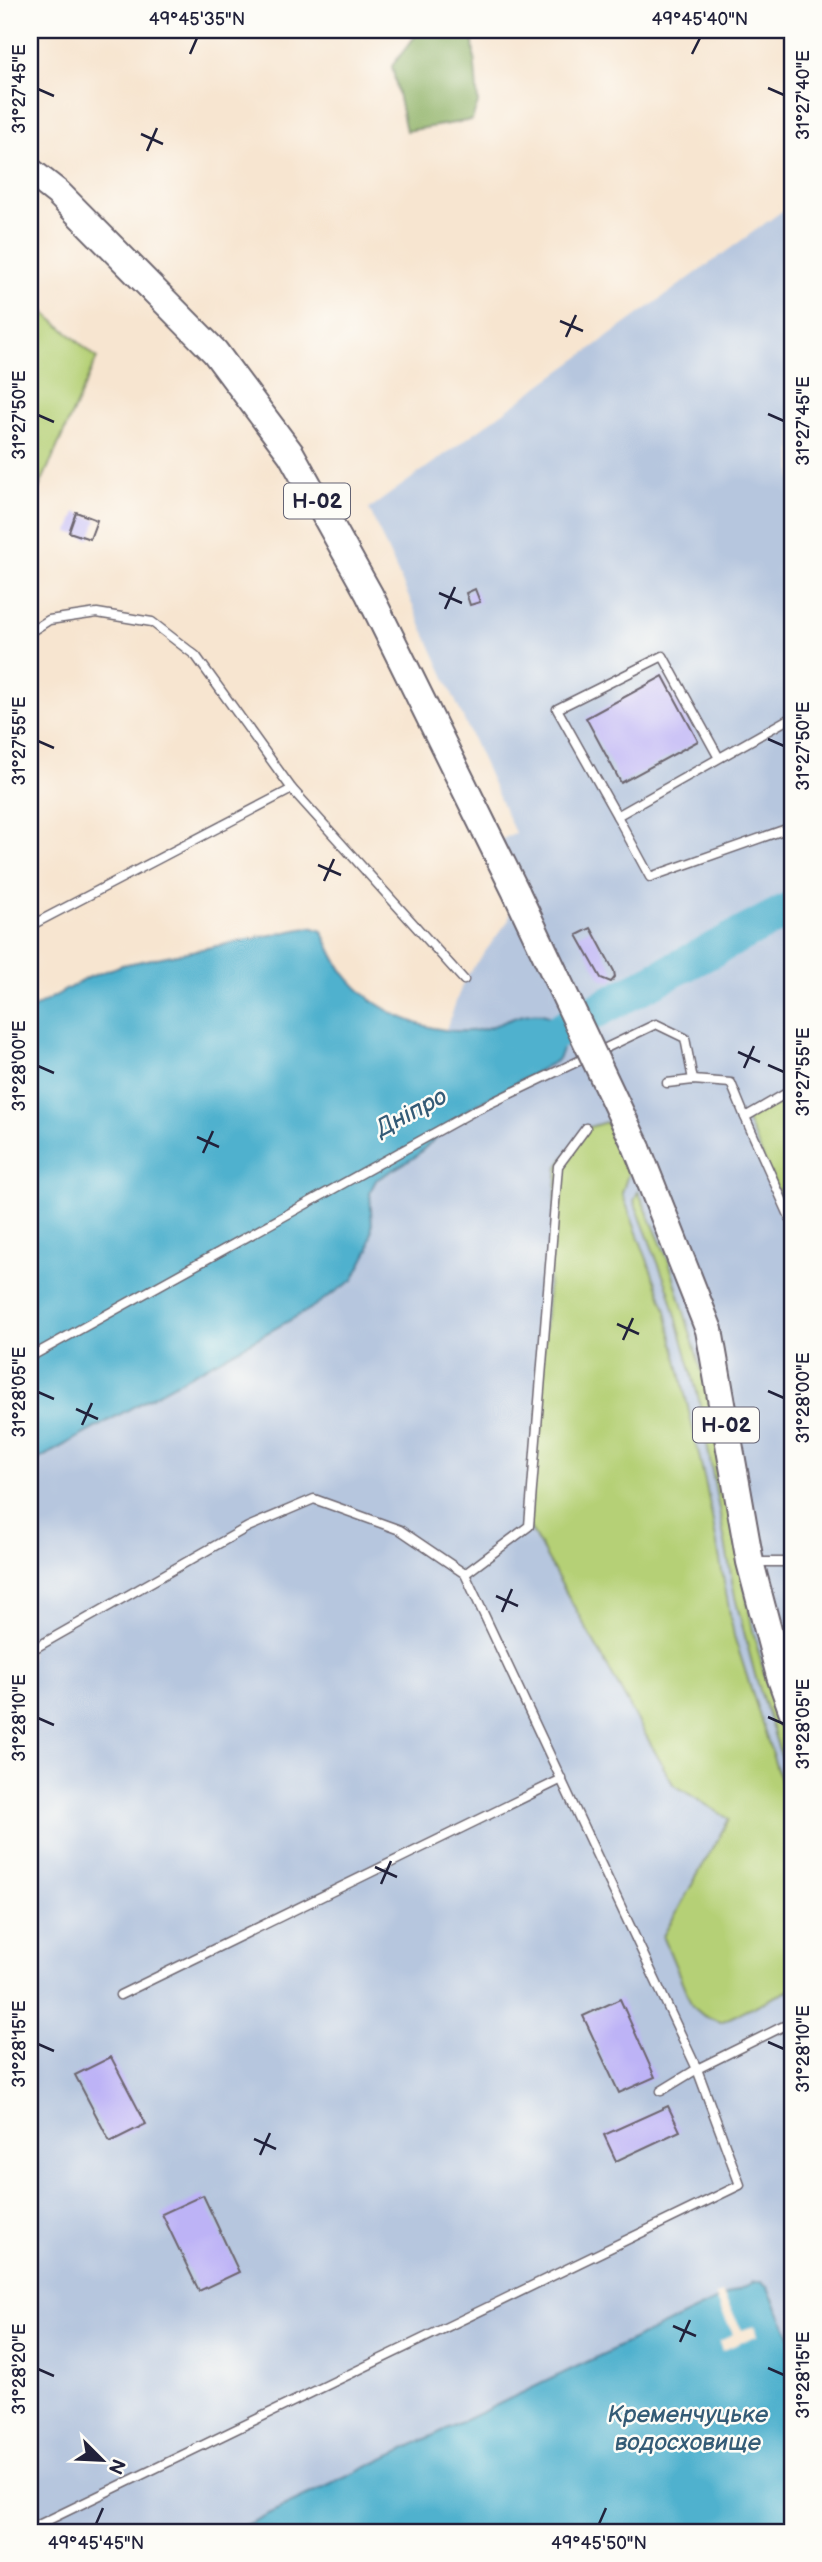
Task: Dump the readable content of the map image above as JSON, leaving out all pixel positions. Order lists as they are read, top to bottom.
{
  "streets": {
    "main road": ["Н-02"]
  },
  "water": ["Дніпро", "Кременчуцьке водосховище"],
  "north": "bottom right",
  "coordinates": [
    "49°45'35\"N",
    "49°45'40\"N",
    "31°27'45\"E",
    "31°27'40\"E",
    "31°27'50\"E",
    "31°27'55\"E",
    "31°28'00\"E",
    "31°28'05\"E",
    "31°28'10\"E",
    "31°28'15\"E",
    "31°28'20\"E",
    "49°45'45\"N",
    "49°45'50\"N"
  ]
}
